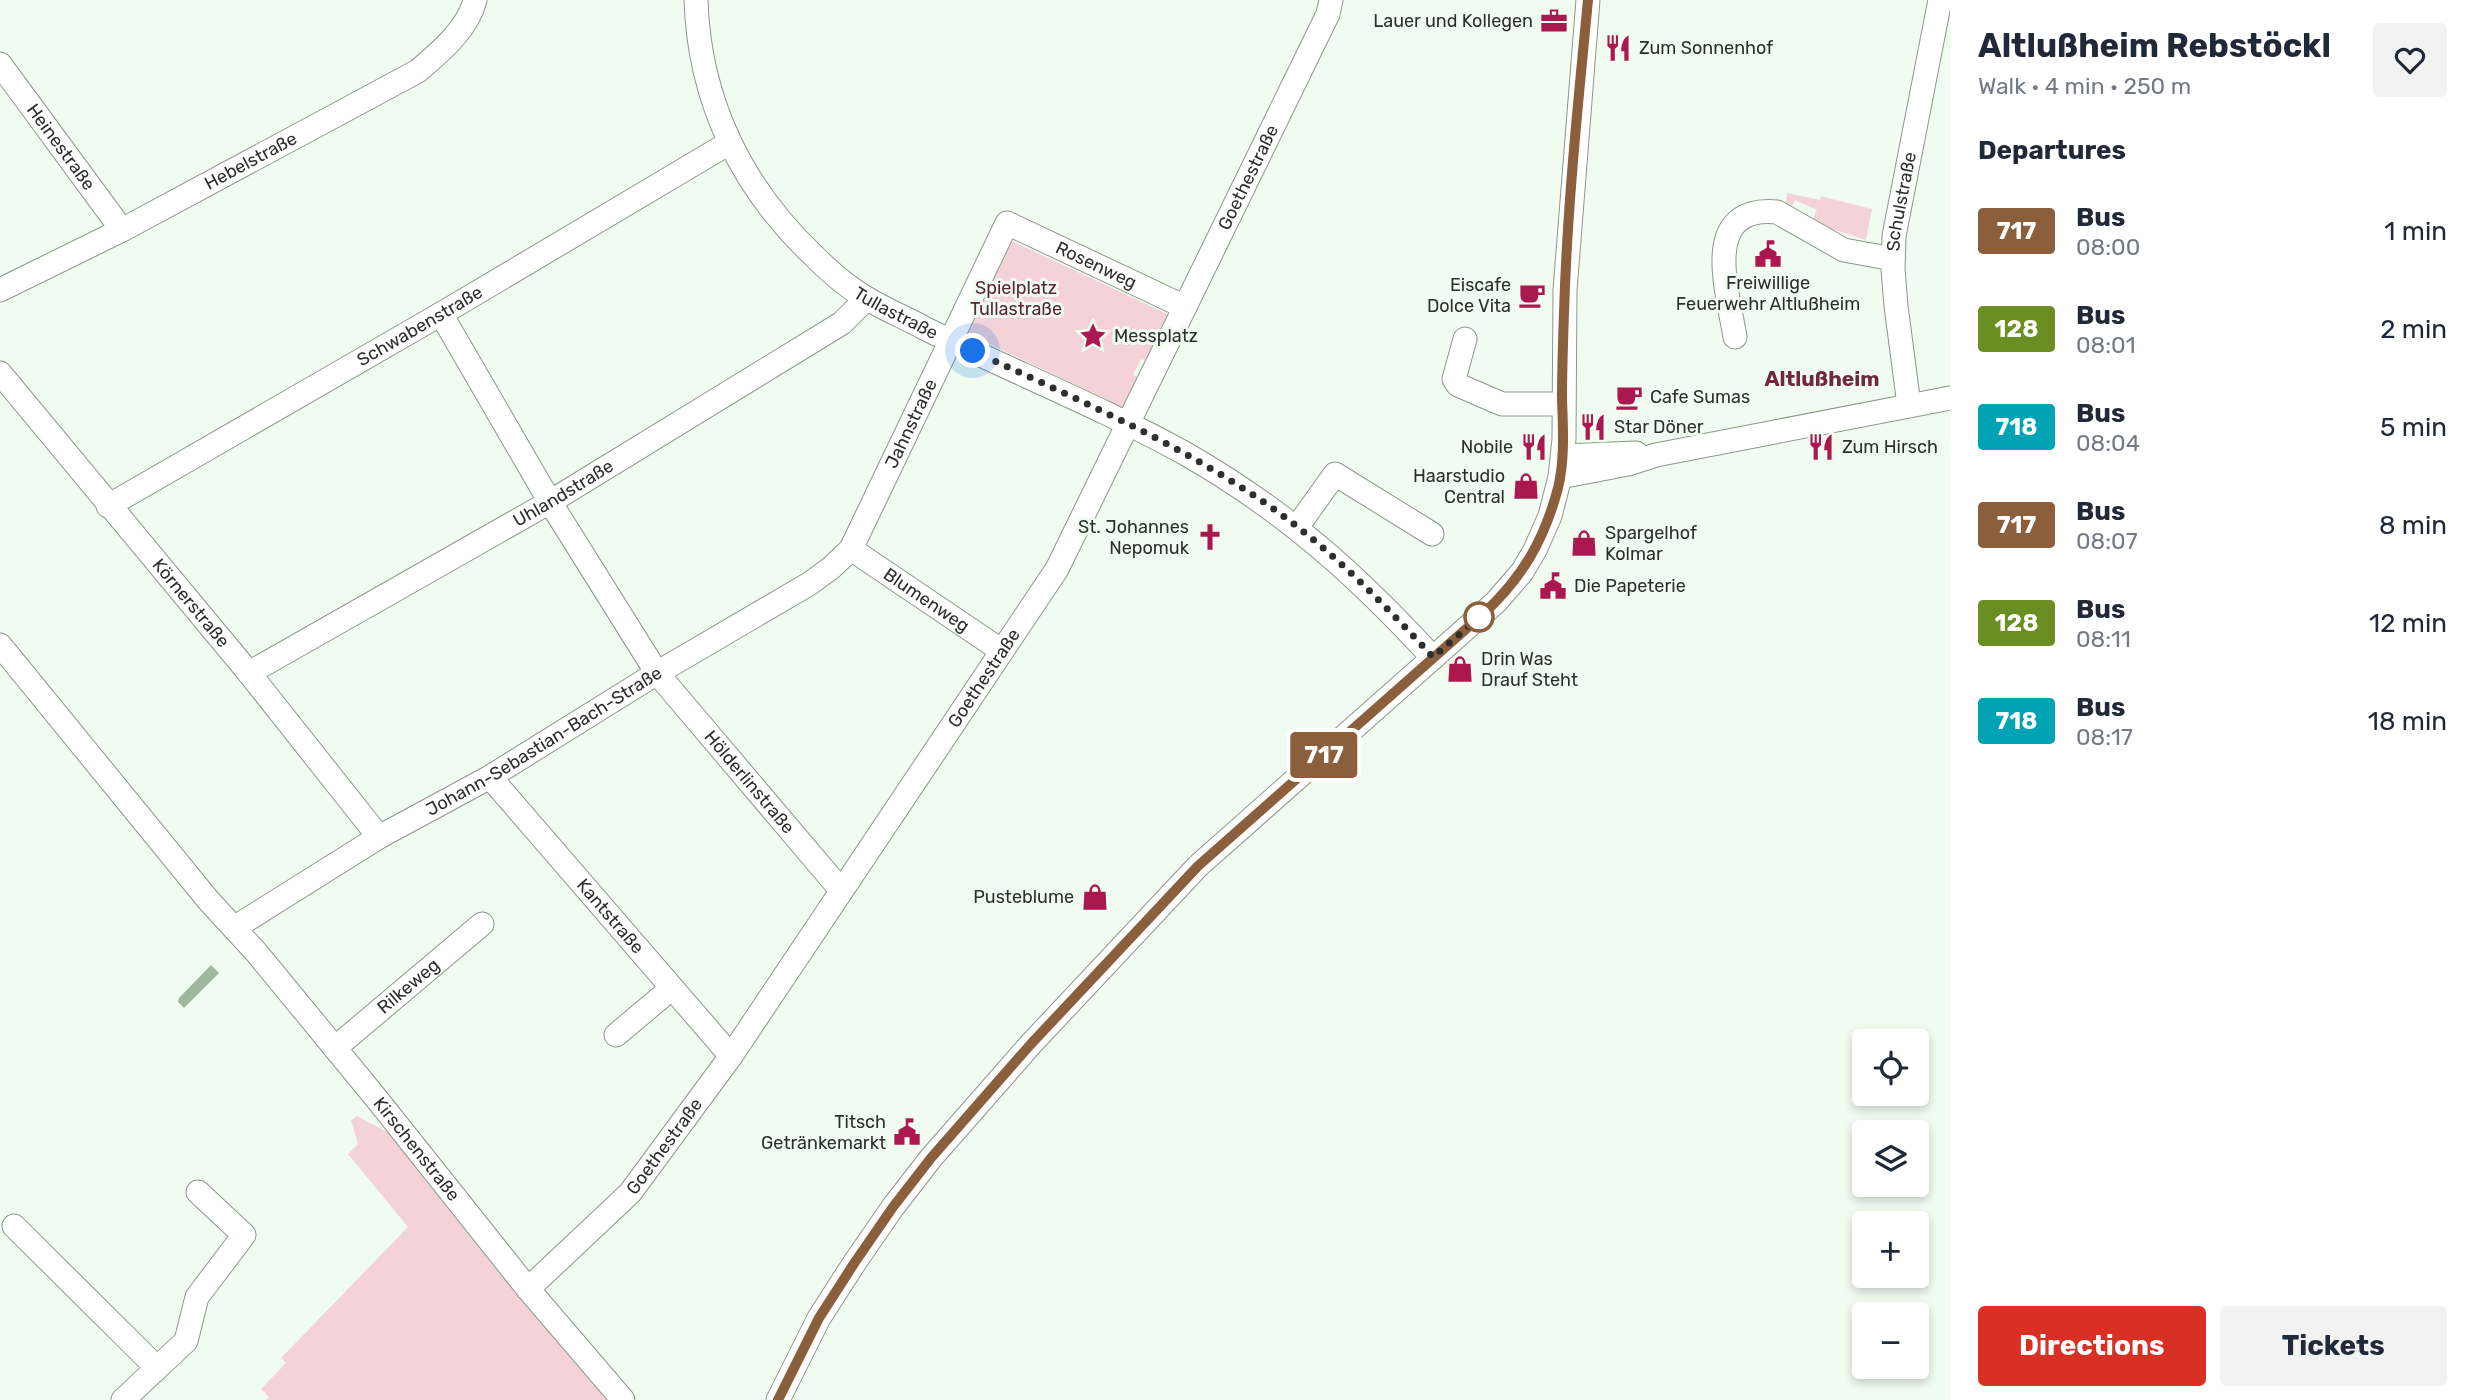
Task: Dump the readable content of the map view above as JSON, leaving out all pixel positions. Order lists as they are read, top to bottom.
{
  "streets": {
    "street": [
      "Heinestraße",
      "Hebelstraße",
      "Goethestraße",
      "Schulstraße",
      "Rosenweg",
      "Tullastraße",
      "Schwabenstraße",
      "Jahnstraße",
      "Uhlandstraße",
      "Blumenweg",
      "Körnerstraße",
      "Johann-Sebastian-Bach-Straße",
      "Hölderlinstraße",
      "Kantstraße",
      "Rilkeweg",
      "Kirschenstraße"
    ]
  },
  "crossings": [
    ["Heinestraße", "Hebelstraße"],
    ["Goethestraße", "Rosenweg"],
    ["Goethestraße", "Tullastraße"],
    ["Goethestraße", "Blumenweg"],
    ["Goethestraße", "Hölderlinstraße"],
    ["Goethestraße", "Kantstraße"],
    ["Goethestraße", "Kirschenstraße"],
    ["Rosenweg", "Jahnstraße"],
    ["Tullastraße", "Schwabenstraße"],
    ["Tullastraße", "Jahnstraße"],
    ["Tullastraße", "Uhlandstraße"],
    ["Schwabenstraße", "Körnerstraße"],
    ["Schwabenstraße", "Hölderlinstraße"],
    ["Jahnstraße", "Blumenweg"],
    ["Jahnstraße", "Johann-Sebastian-Bach-Straße"],
    ["Uhlandstraße", "Körnerstraße"],
    ["Uhlandstraße", "Hölderlinstraße"],
    ["Blumenweg", "Johann-Sebastian-Bach-Straße"],
    ["Körnerstraße", "Johann-Sebastian-Bach-Straße"],
    ["Johann-Sebastian-Bach-Straße", "Hölderlinstraße"],
    ["Johann-Sebastian-Bach-Straße", "Kantstraße"],
    ["Johann-Sebastian-Bach-Straße", "Kirschenstraße"],
    ["Rilkeweg", "Kirschenstraße"]
  ],
  "districts": ["Altlußheim"],
  "parks": ["Spielplatz Tullastraße"],
  "places": {
    "office": ["Lauer und Kollegen"],
    "restaurant": [
      "Zum Sonnenhof",
      "Star Döner",
      "Nobile",
      "Zum Hirsch"
    ],
    "public building": ["Freiwillige Feuerwehr Altlußheim", "Die Papeterie", "Titsch Getränkemarkt"],
    "cafe": ["Eiscafe Dolce Vita", "Cafe Sumas"],
    "place": ["Messplatz"],
    "shop": [
      "Haarstudio Central",
      "Spargelhof Kolmar",
      "Drin Was Drauf Steht",
      "Pusteblume"
    ],
    "church": ["St. Johannes Nepomuk"]
  },
  "lines": ["bus line 717"],
  "page": {
    "on_map": "717",
    "heading": [
      ["Altlußheim Rebstöckl", "Walk · 4 min · 250 m"],
      "Departures"
    ],
    "list": [
      {
        "mark": "717",
        "name": "Bus",
        "note": "08:00",
        "value": "1 min"
      },
      {
        "mark": "128",
        "name": "Bus",
        "note": "08:01",
        "value": "2 min"
      },
      {
        "mark": "718",
        "name": "Bus",
        "note": "08:04",
        "value": "5 min"
      },
      {
        "mark": "717",
        "name": "Bus",
        "note": "08:07",
        "value": "8 min"
      },
      {
        "mark": "128",
        "name": "Bus",
        "note": "08:11",
        "value": "12 min"
      },
      {
        "mark": "718",
        "name": "Bus",
        "note": "08:17",
        "value": "18 min"
      }
    ],
    "map_buttons": ["+", "−"],
    "buttons": ["Directions", "Tickets"]
  }
}
